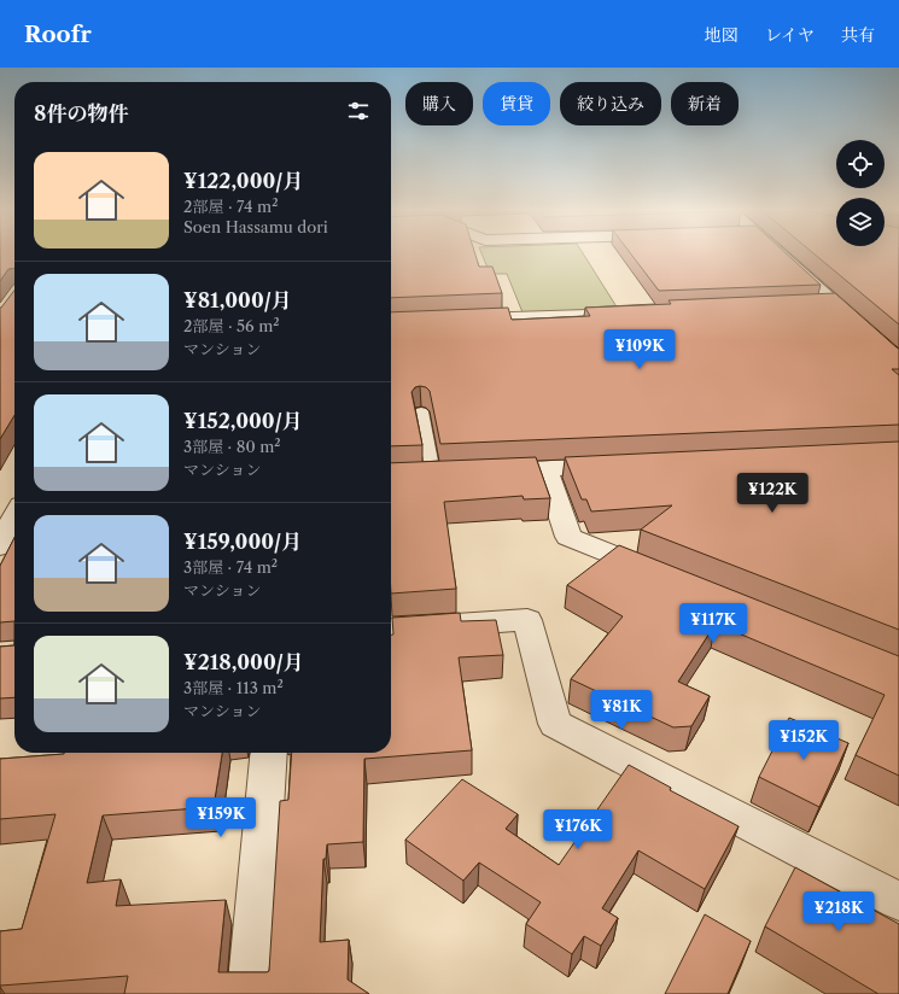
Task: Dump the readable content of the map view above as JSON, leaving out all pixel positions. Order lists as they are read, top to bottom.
{
  "page": {
    "header": "Roofr",
    "nav": ["地図", "レイヤ", "共有"],
    "chip": [
      "購入",
      "賃貸",
      "絞り込み",
      "新着"
    ],
    "heading": "8件の物件",
    "list": [
      {
        "name": "¥122,000/月",
        "note": "2部屋 · 74 m² · Soen Hassamu dori"
      },
      {
        "name": "¥81,000/月",
        "note": "2部屋 · 56 m² · マンション"
      },
      {
        "name": "¥152,000/月",
        "note": "3部屋 · 80 m² · マンション"
      },
      {
        "name": "¥159,000/月",
        "note": "3部屋 · 74 m² · マンション"
      },
      {
        "name": "¥218,000/月",
        "note": "3部屋 · 113 m² · マンション"
      }
    ],
    "price": [
      "¥109K",
      "¥122K",
      "¥117K",
      "¥81K",
      "¥152K",
      "¥159K",
      "¥176K",
      "¥218K"
    ]
  }
}
